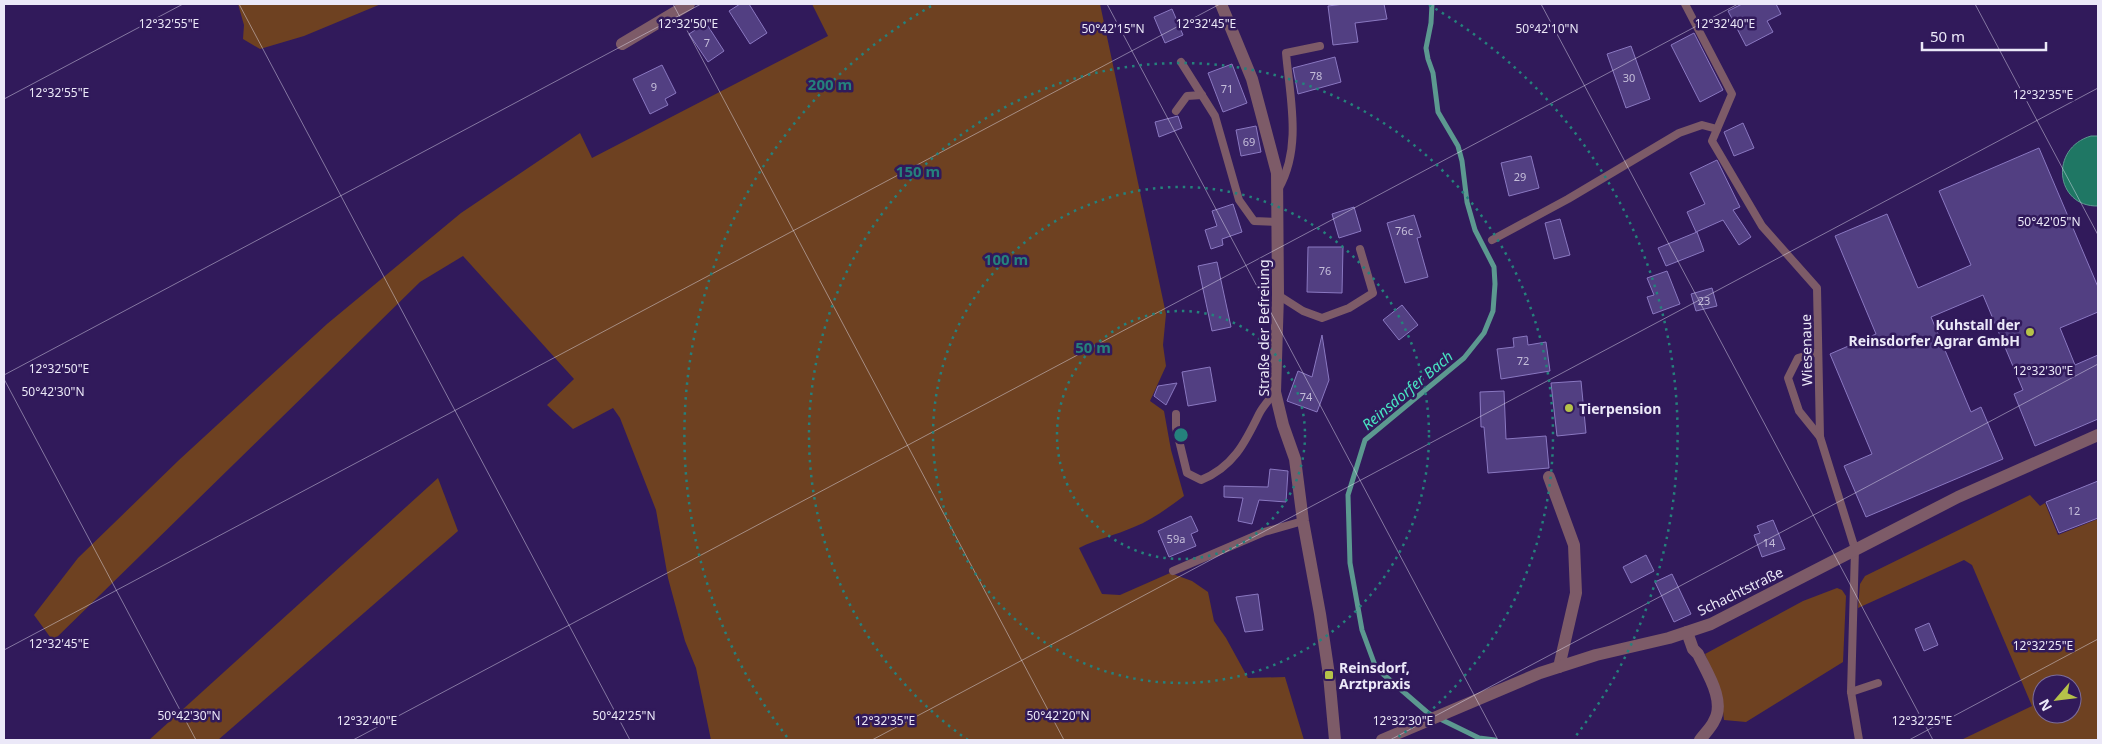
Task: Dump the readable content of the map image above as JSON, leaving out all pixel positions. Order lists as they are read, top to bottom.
{
  "streets": {
    "street": ["Straße der Befreiung", "Schachtstraße"],
    "lane": ["Wiesenaue"]
  },
  "crossings": [
    ["Wiesenaue", "Schachtstraße"]
  ],
  "water": ["Reinsdorfer Bach"],
  "places": {
    "other": ["Kuhstall der Reinsdorfer Agrar GmbH", "Tierpension"],
    "transit": ["Reinsdorf, Arztpraxis"]
  },
  "house_numbers": [
    "7",
    "78",
    "30",
    "9",
    "71",
    "69",
    "29",
    "76c",
    "76",
    "23",
    "72",
    "74",
    "12",
    "59a",
    "14"
  ],
  "scale_bar": "50 m",
  "north": "bottom left",
  "coordinates": [
    "12°32'55\"E",
    "12°32'50\"E",
    "12°32'40\"E",
    "12°32'45\"E",
    "50°42'15\"N",
    "50°42'10\"N",
    "12°32'35\"E",
    "50°42'05\"N",
    "12°32'30\"E",
    "50°42'30\"N",
    "12°32'25\"E",
    "50°42'25\"N",
    "50°42'20\"N"
  ],
  "rings": [
    "200 m",
    "150 m",
    "100 m",
    "50 m"
  ]
}
